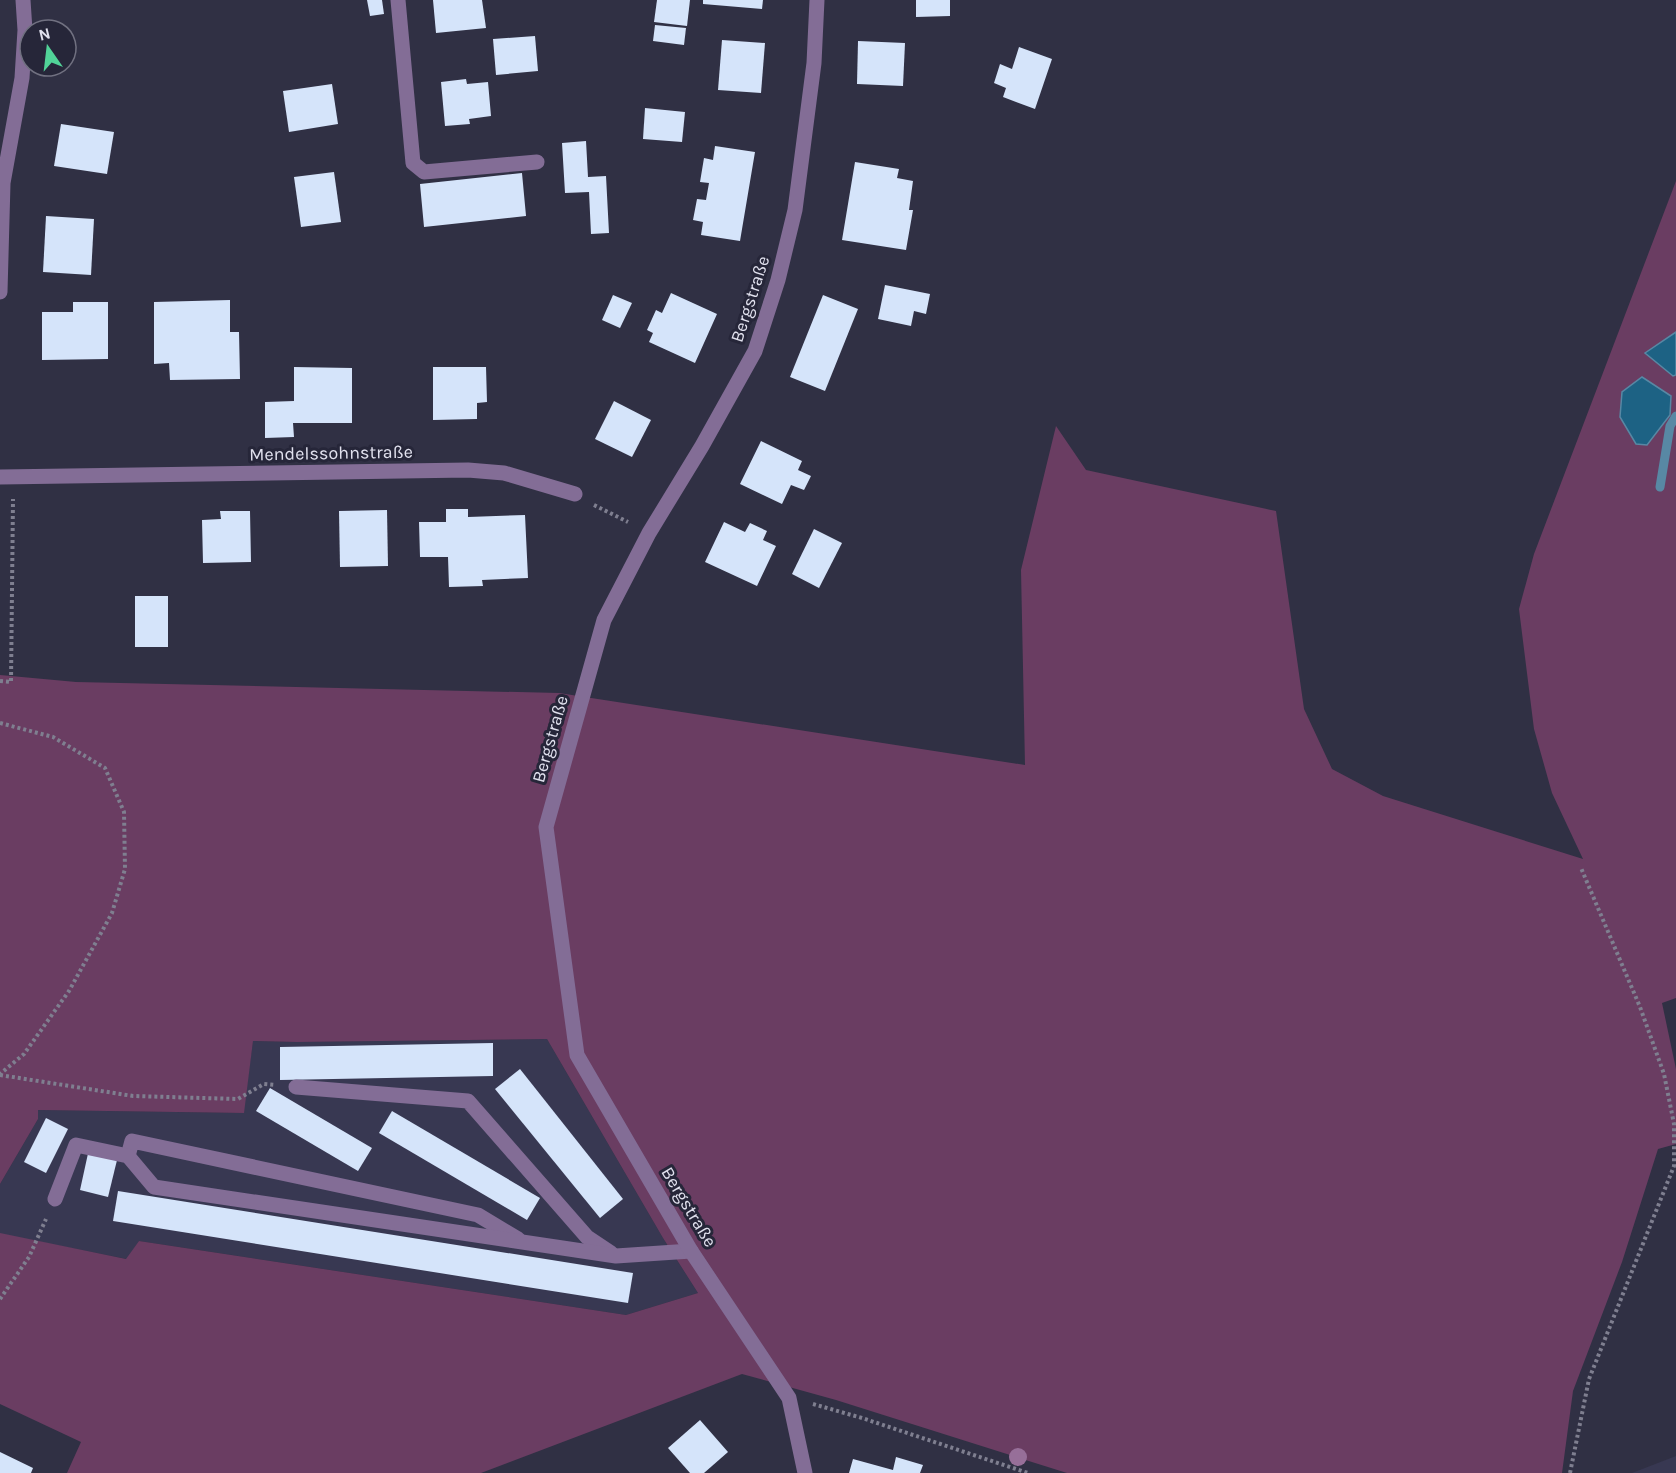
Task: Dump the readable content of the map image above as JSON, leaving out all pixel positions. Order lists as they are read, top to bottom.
{
  "streets": {
    "street": ["Bergstraße", "Mendelssohnstraße"]
  },
  "north": "top"
}
